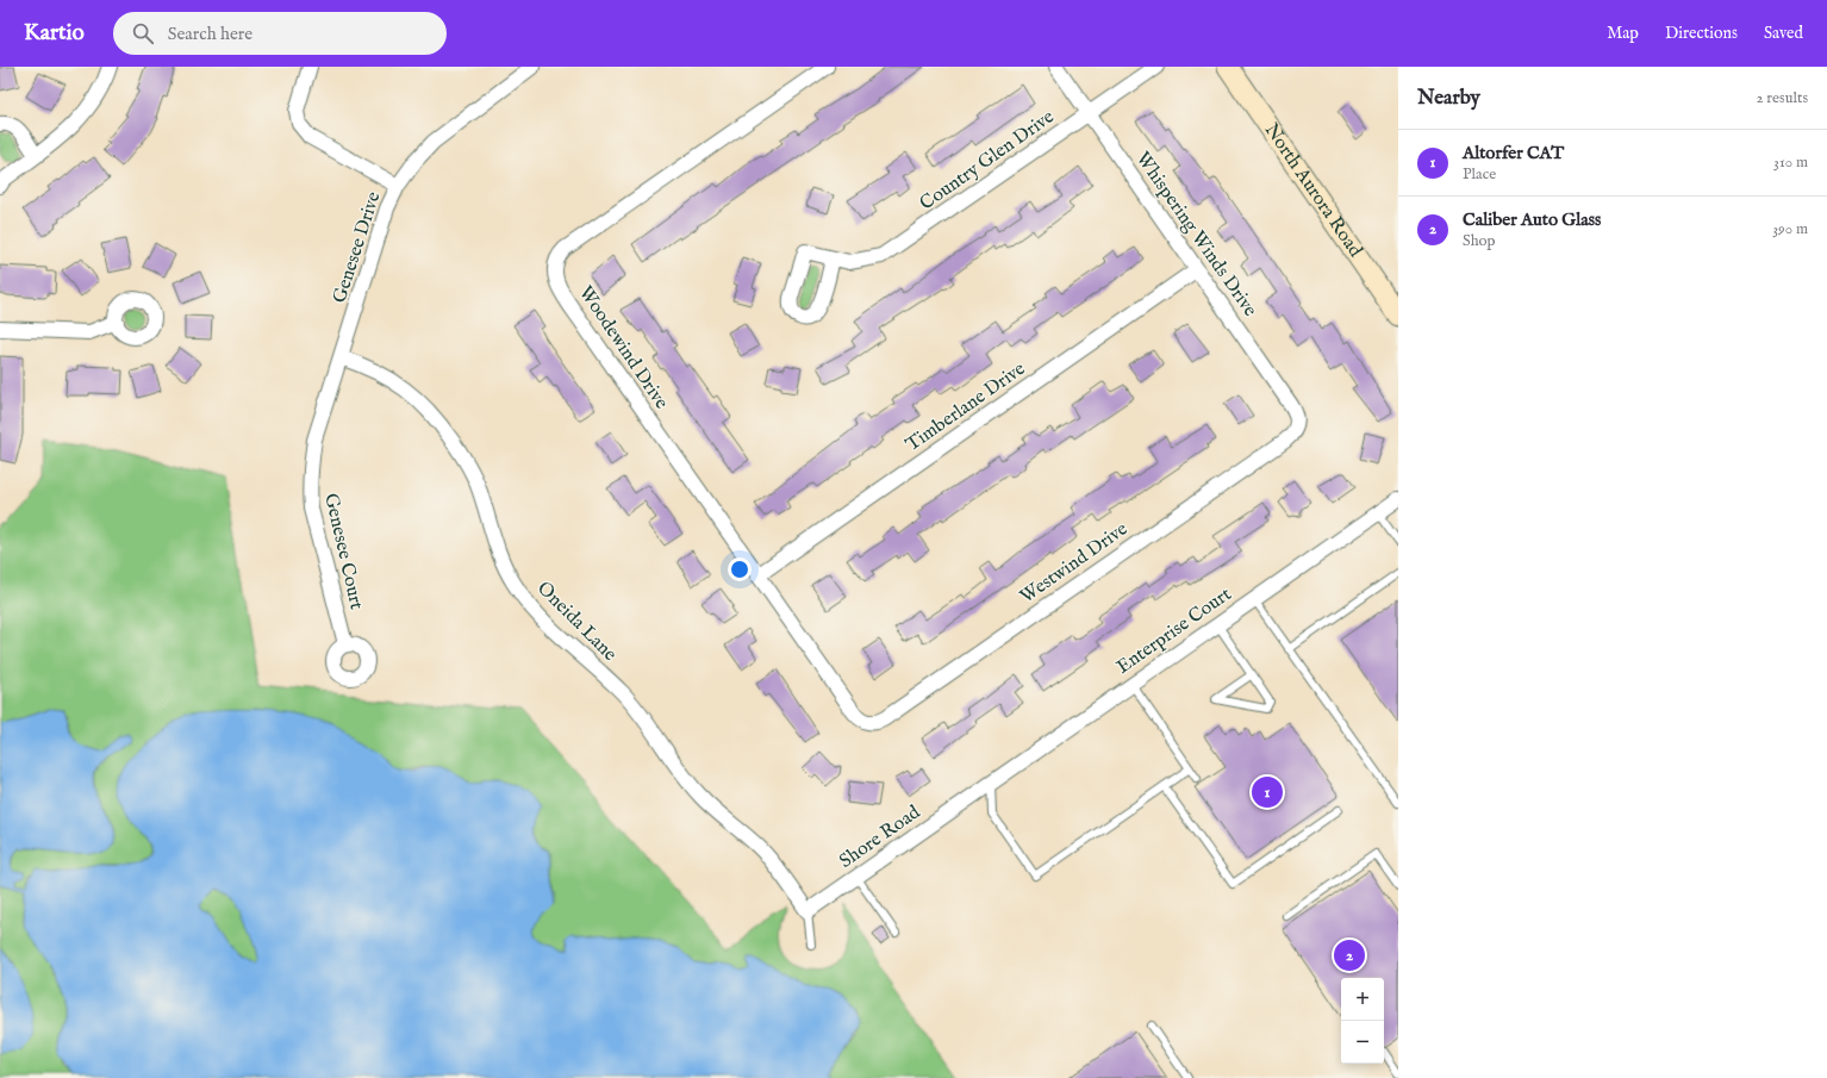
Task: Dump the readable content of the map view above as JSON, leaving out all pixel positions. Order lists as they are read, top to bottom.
{
  "streets": {
    "main road": ["North Aurora Road"],
    "street": [
      "Country Glen Drive",
      "Whispering Winds Drive",
      "Genesee Drive",
      "Woodewind Drive",
      "Timberlane Drive",
      "Genesee Court",
      "Westwind Drive",
      "Oneida Lane",
      "Enterprise Court",
      "Shore Road"
    ]
  },
  "crossings": [
    ["Country Glen Drive", "Whispering Winds Drive"],
    ["Whispering Winds Drive", "Timberlane Drive"],
    ["Whispering Winds Drive", "Westwind Drive"],
    ["Genesee Drive", "Genesee Court"],
    ["Genesee Drive", "Oneida Lane"],
    ["Woodewind Drive", "Timberlane Drive"],
    ["Woodewind Drive", "Westwind Drive"],
    ["Genesee Court", "Oneida Lane"],
    ["Oneida Lane", "Shore Road"],
    ["Enterprise Court", "Shore Road"]
  ],
  "page": {
    "header": "Kartio",
    "search": "Search here",
    "nav": ["Map", "Directions", "Saved"],
    "heading": ["Nearby", "2 results"],
    "list": [
      {
        "mark": "1",
        "name": "Altorfer CAT",
        "note": "Place",
        "value": "310 m"
      },
      {
        "mark": "2",
        "name": "Caliber Auto Glass",
        "note": "Shop",
        "value": "390 m"
      }
    ],
    "pins": ["1", "2"],
    "map_buttons": ["+", "−"]
  }
}
